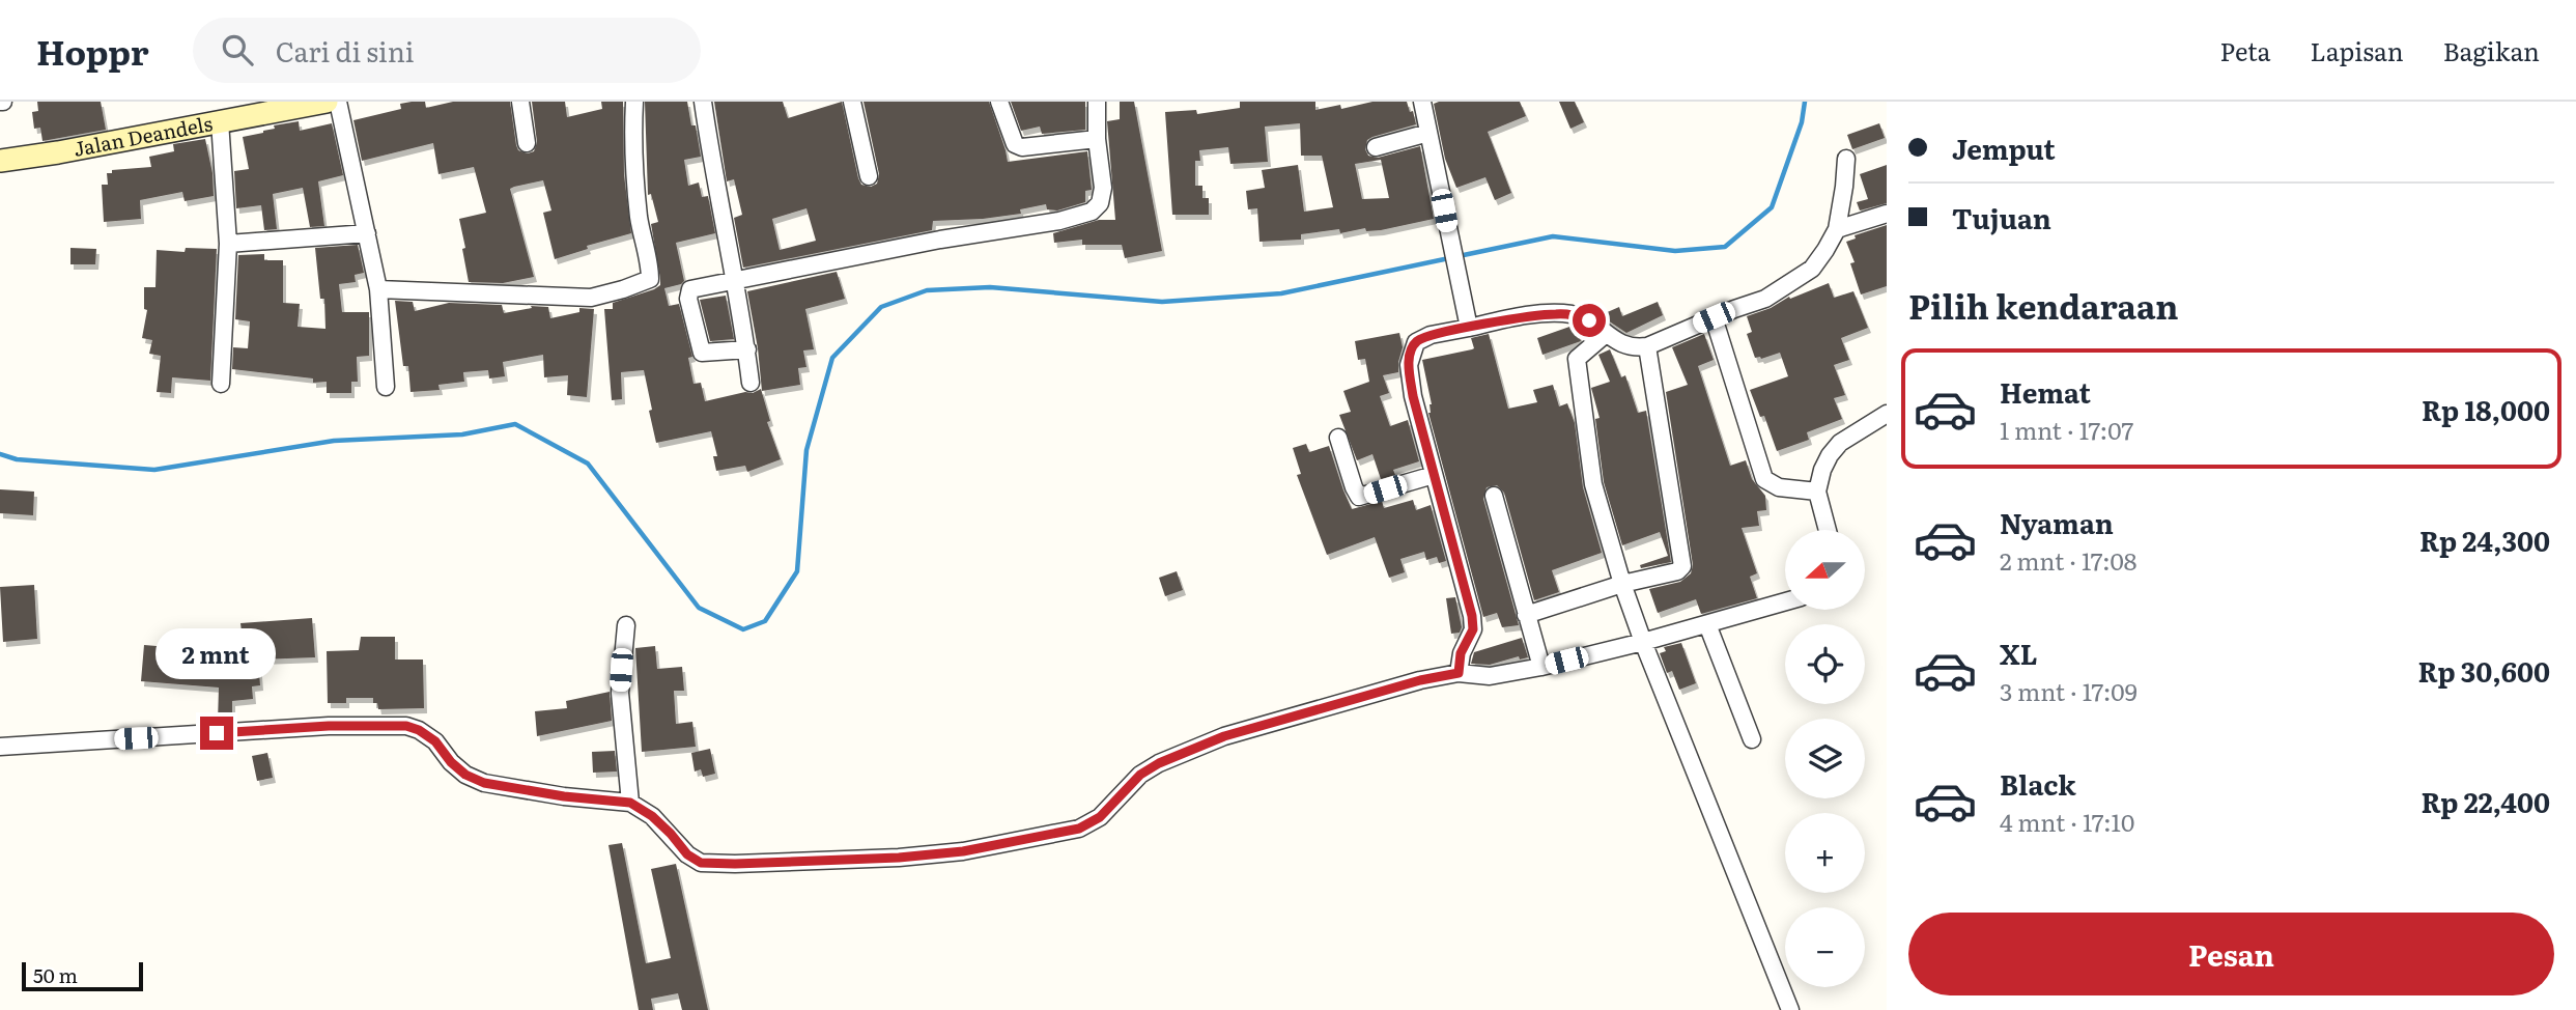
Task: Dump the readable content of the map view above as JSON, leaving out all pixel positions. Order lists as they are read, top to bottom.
{
  "streets": {
    "street": ["Jalan Deandels"]
  },
  "scale_bar": "50 m",
  "north": "left",
  "page": {
    "header": "Hoppr",
    "search": "Cari di sini",
    "nav": ["Peta", "Lapisan", "Bagikan"],
    "banner": ["Jemput", "Tujuan"],
    "heading": "Pilih kendaraan",
    "list": [
      {
        "name": "Hemat",
        "note": "1 mnt · 17:07",
        "value": "Rp 18,000"
      },
      {
        "name": "Nyaman",
        "note": "2 mnt · 17:08",
        "value": "Rp 24,300"
      },
      {
        "name": "XL",
        "note": "3 mnt · 17:09",
        "value": "Rp 30,600"
      },
      {
        "name": "Black",
        "note": "4 mnt · 17:10",
        "value": "Rp 22,400"
      }
    ],
    "map_buttons": ["+", "−"],
    "bubble": "2 mnt",
    "buttons": "Pesan",
    "scale": "50 m"
  }
}
